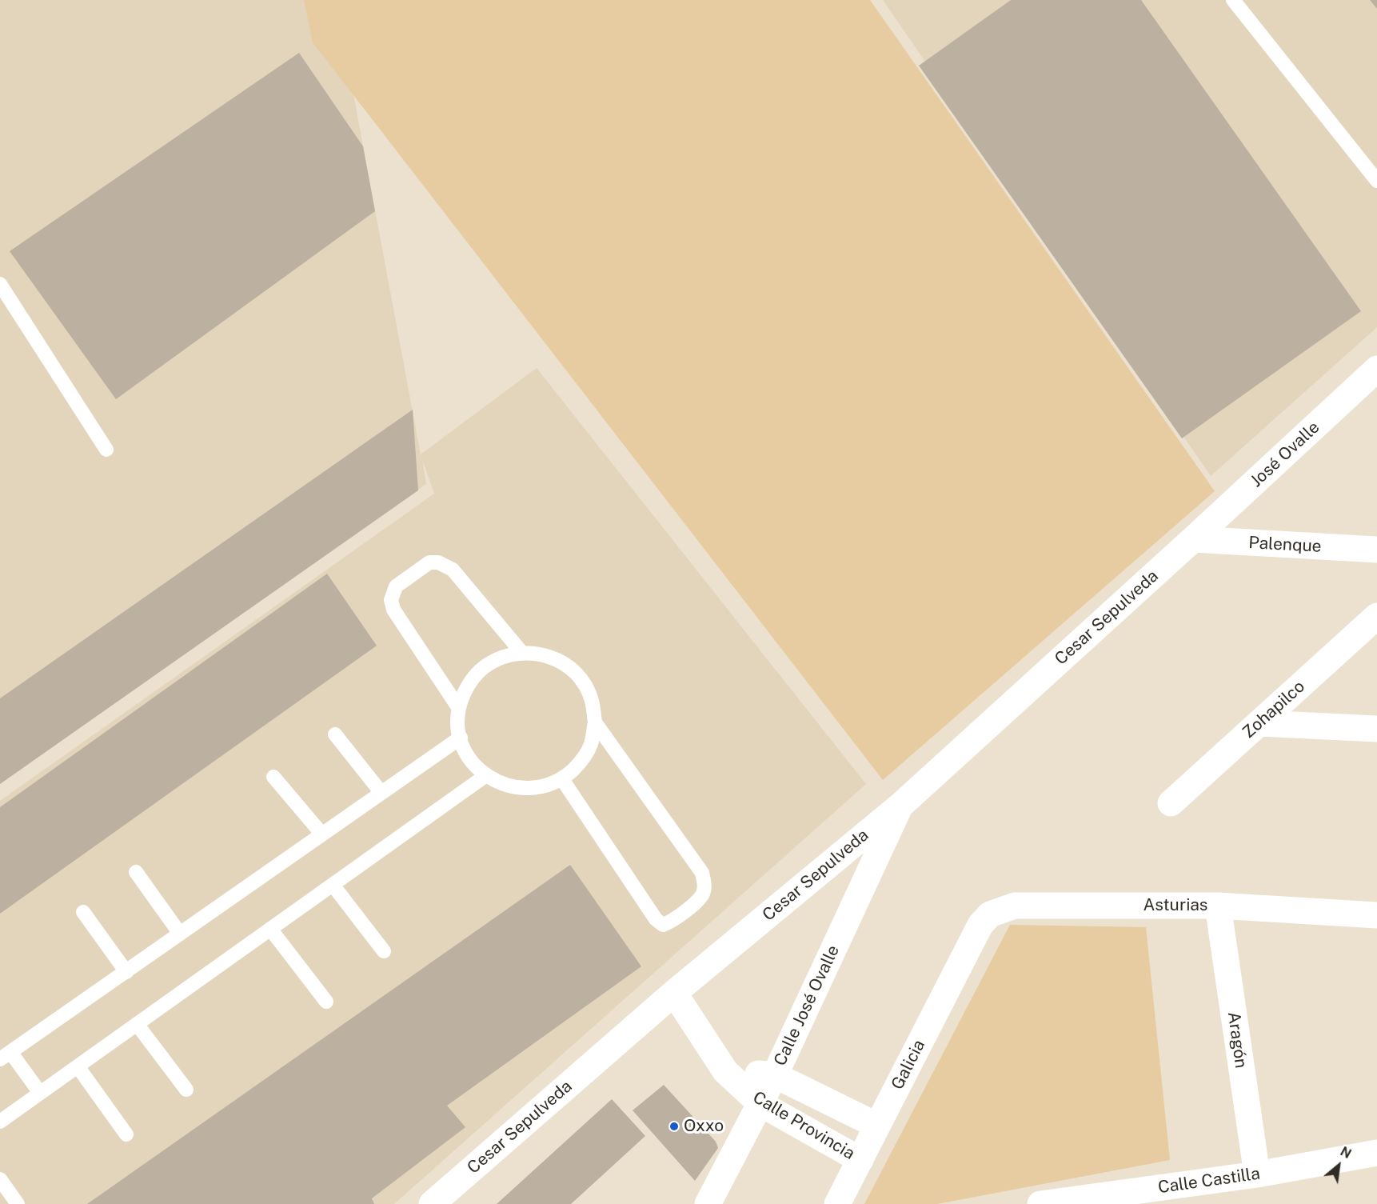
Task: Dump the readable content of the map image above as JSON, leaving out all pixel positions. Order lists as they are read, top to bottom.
{
  "streets": {
    "street": [
      "José Ovalle",
      "Palenque",
      "Cesar Sepulveda",
      "Zohapilco",
      "Asturias",
      "Calle José Ovalle",
      "Aragón",
      "Galicia",
      "Calle Provincia",
      "Calle Castilla"
    ]
  },
  "crossings": [
    ["José Ovalle", "Palenque"],
    ["José Ovalle", "Cesar Sepulveda"],
    ["Palenque", "Cesar Sepulveda"],
    ["Cesar Sepulveda", "Calle José Ovalle"],
    ["Cesar Sepulveda", "Calle Provincia"],
    ["Asturias", "Aragón"],
    ["Asturias", "Galicia"],
    ["Calle José Ovalle", "Calle Provincia"],
    ["Aragón", "Calle Castilla"],
    ["Galicia", "Calle Provincia"]
  ],
  "places": ["Oxxo"],
  "north": "top right"
}
